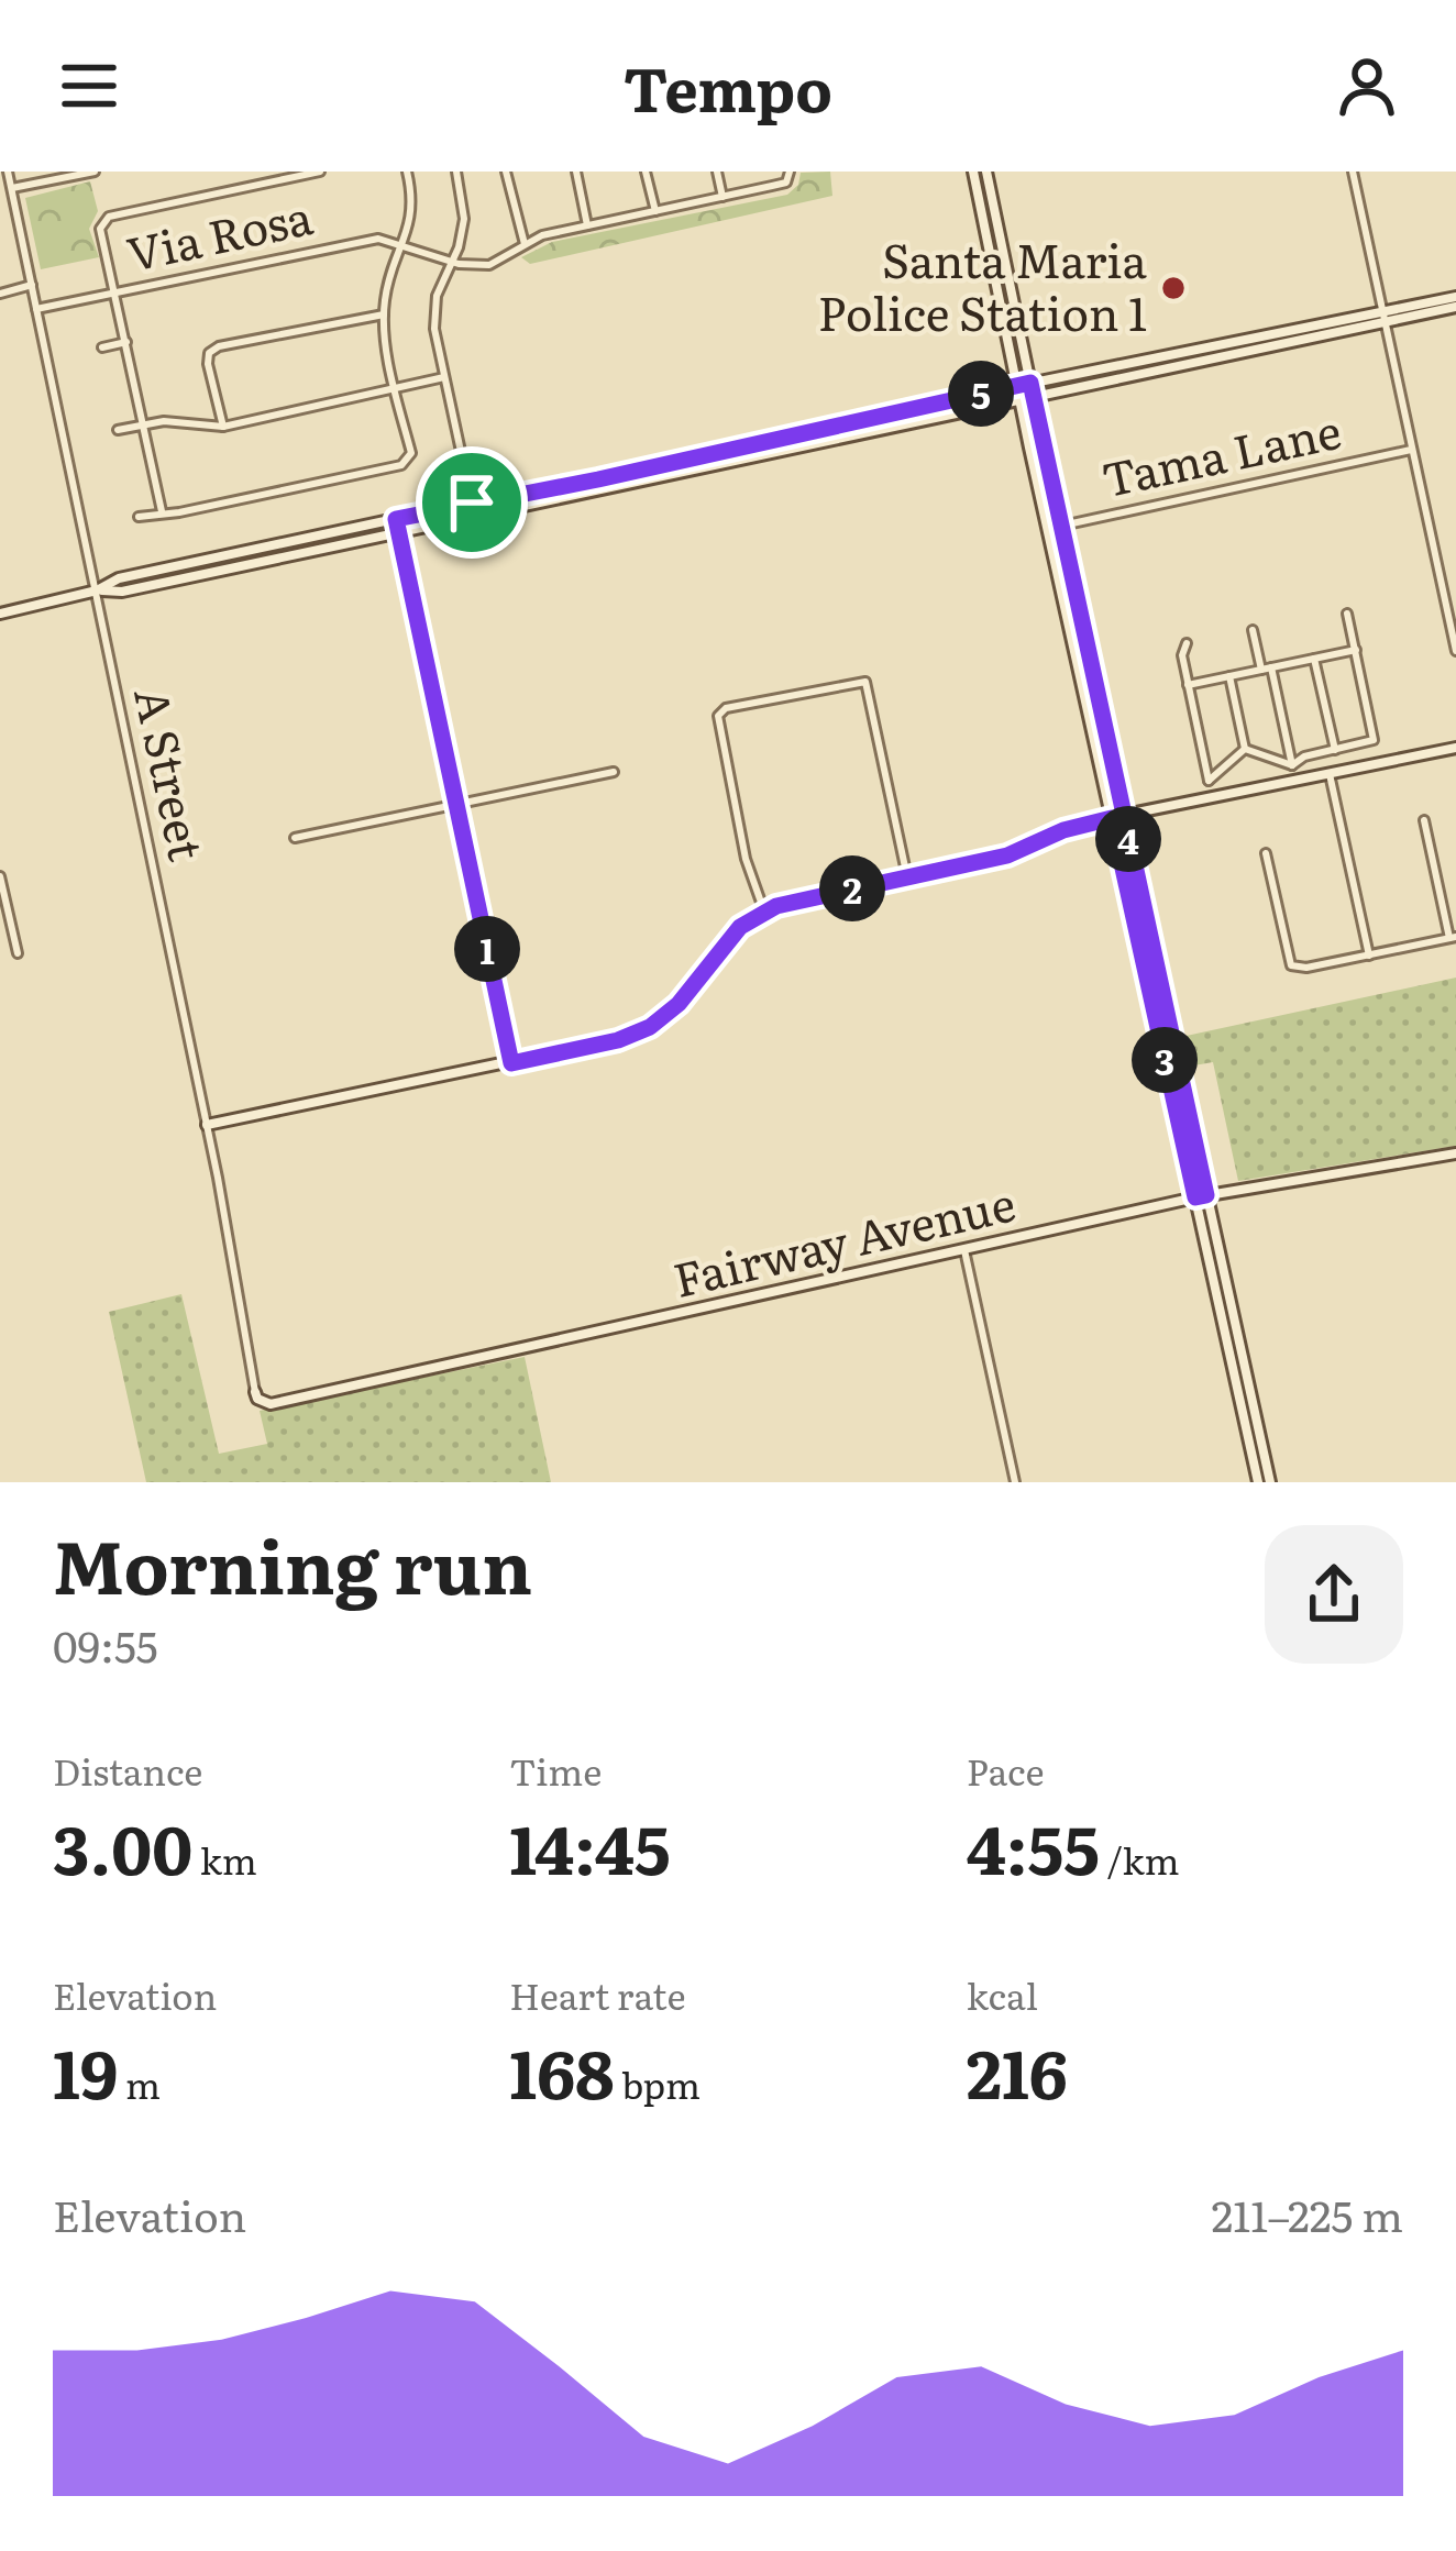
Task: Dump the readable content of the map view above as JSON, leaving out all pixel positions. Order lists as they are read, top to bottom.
{
  "streets": {
    "street": [
      "Via Rosa",
      "Tama Lane",
      "A Street",
      "Fairway Avenue"
    ]
  },
  "crossings": [
    ["Via Rosa", "A Street"],
    ["A Street", "Fairway Avenue"]
  ],
  "places": ["Santa Maria Police Station 1"],
  "page": {
    "header": "Tempo",
    "pins": [
      "5",
      "4",
      "2",
      "1",
      "3"
    ],
    "heading": ["Morning run", "09:55"],
    "stats": [
      ["Distance", "3.00 km"],
      ["Time", "14:45"],
      ["Pace", "4:55 /km"],
      ["Elevation", "19 m"],
      ["Heart rate", "168 bpm"],
      ["kcal", "216"]
    ],
    "chart": ["Elevation", "211–225 m"]
  }
}
